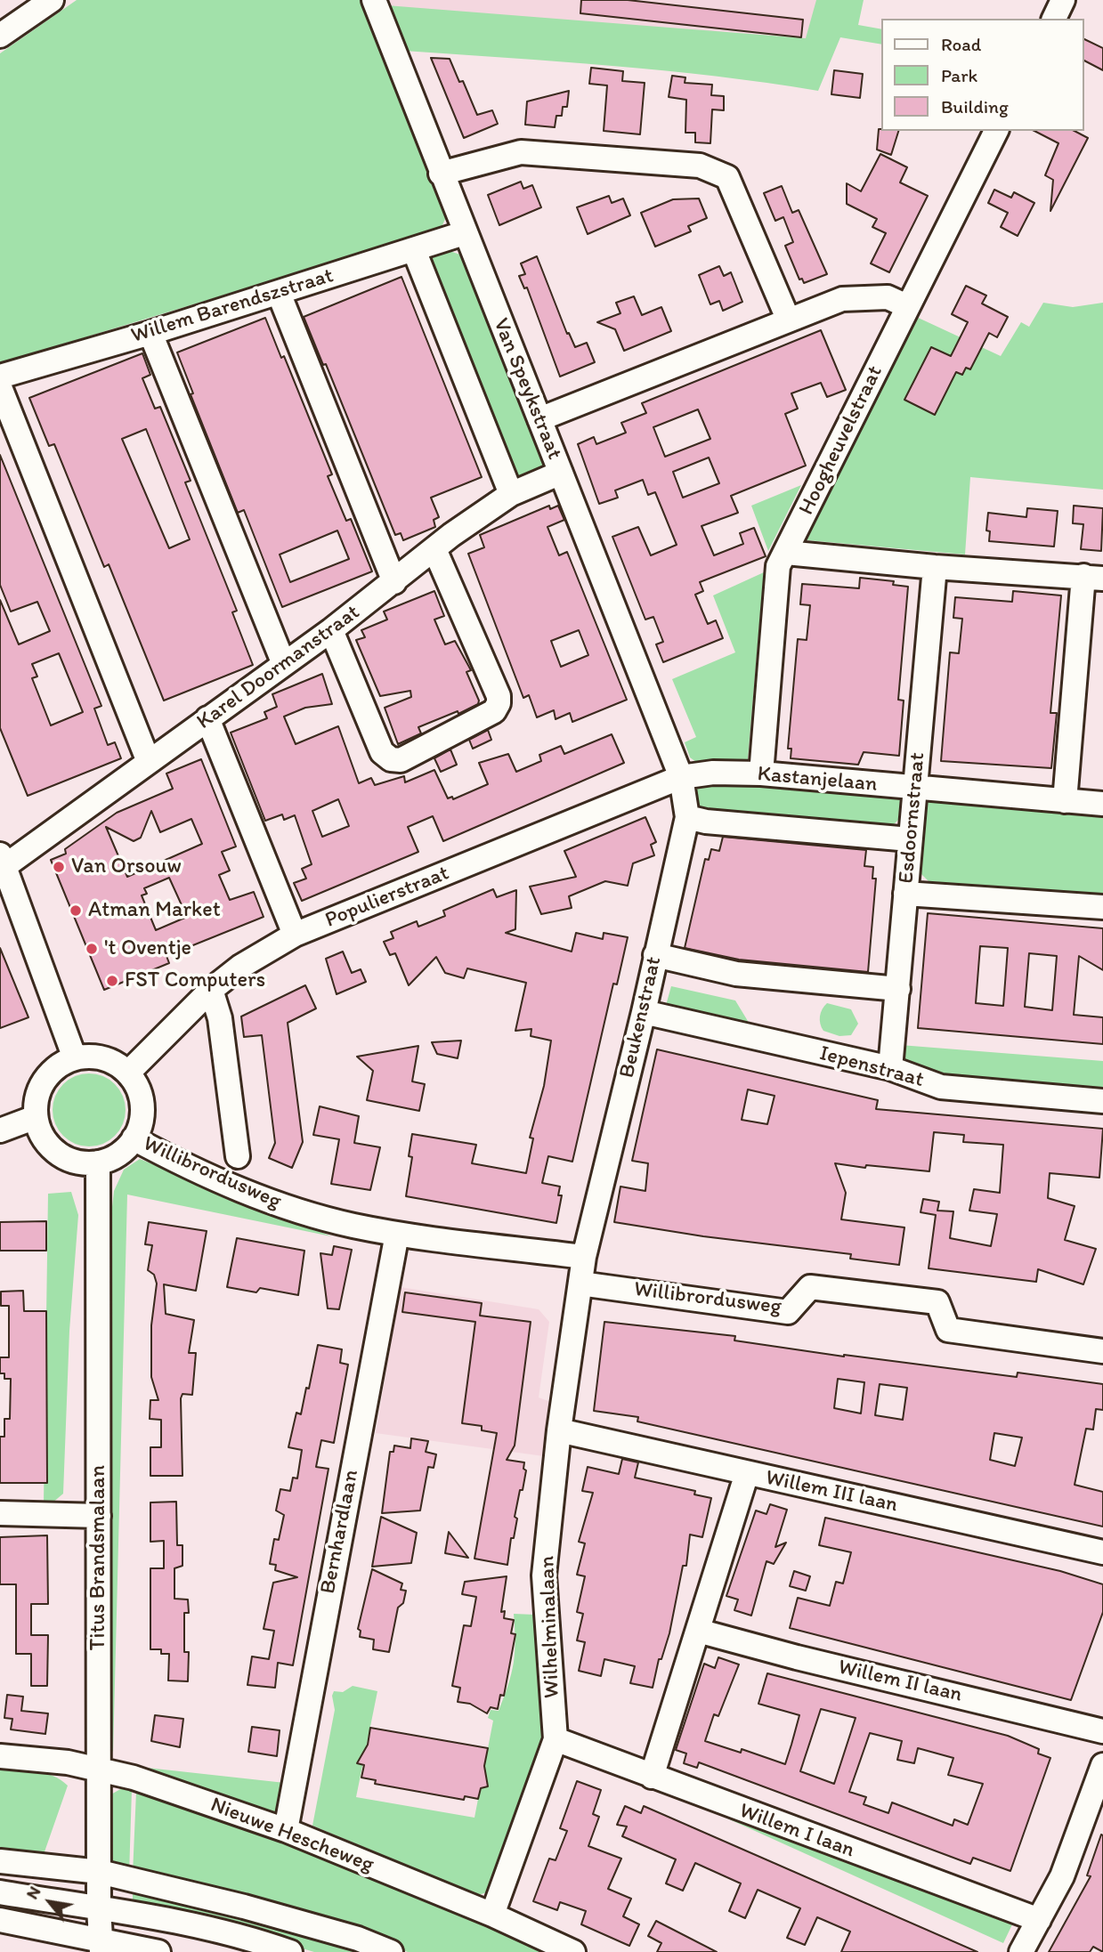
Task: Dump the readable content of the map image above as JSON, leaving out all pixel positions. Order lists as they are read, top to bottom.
{
  "streets": {
    "street": [
      "Willem Barendszstraat",
      "Van Speykstraat",
      "Hoogheuvelstraat",
      "Karel Doormanstraat",
      "Kastanjelaan",
      "Esdoornstraat",
      "Populierstraat",
      "Beukenstraat",
      "Iepenstraat",
      "Willibrordusweg",
      "Willem III laan",
      "Bernhardlaan",
      "Titus Brandsmalaan",
      "Wilhelminalaan",
      "Willem II laan",
      "Willem I laan",
      "Nieuwe Hescheweg"
    ]
  },
  "crossings": [
    ["Willem Barendszstraat", "Van Speykstraat"],
    ["Van Speykstraat", "Karel Doormanstraat"],
    ["Van Speykstraat", "Kastanjelaan"],
    ["Van Speykstraat", "Populierstraat"],
    ["Van Speykstraat", "Beukenstraat"],
    ["Hoogheuvelstraat", "Kastanjelaan"],
    ["Kastanjelaan", "Esdoornstraat"],
    ["Kastanjelaan", "Populierstraat"],
    ["Kastanjelaan", "Beukenstraat"],
    ["Esdoornstraat", "Iepenstraat"],
    ["Populierstraat", "Beukenstraat"],
    ["Populierstraat", "Willibrordusweg"],
    ["Populierstraat", "Titus Brandsmalaan"],
    ["Beukenstraat", "Iepenstraat"],
    ["Beukenstraat", "Willibrordusweg"],
    ["Beukenstraat", "Wilhelminalaan"],
    ["Willibrordusweg", "Bernhardlaan"],
    ["Willibrordusweg", "Titus Brandsmalaan"],
    ["Willibrordusweg", "Wilhelminalaan"],
    ["Willem III laan", "Wilhelminalaan"],
    ["Bernhardlaan", "Nieuwe Hescheweg"],
    ["Titus Brandsmalaan", "Nieuwe Hescheweg"],
    ["Wilhelminalaan", "Willem I laan"],
    ["Wilhelminalaan", "Nieuwe Hescheweg"]
  ],
  "places": [
    "Van Orsouw",
    "Atman Market",
    "'t Oventje",
    "FST Computers"
  ],
  "legend": ["Road", "Park", "Building"],
  "north": "top left"
}
